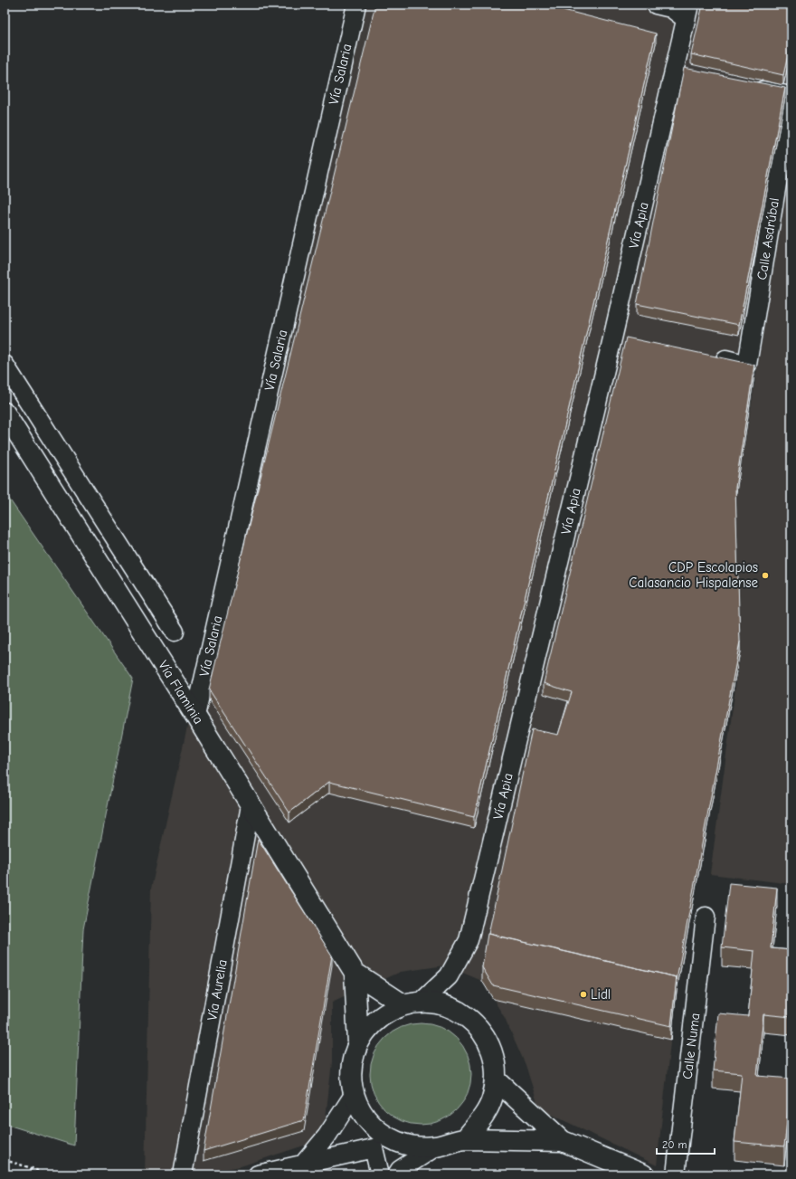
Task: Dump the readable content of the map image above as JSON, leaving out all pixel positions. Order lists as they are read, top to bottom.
{
  "streets": {
    "street": [
      "Vía Salaria",
      "Vía Apia",
      "Calle Asdrúbal",
      "Vía Flaminia",
      "Vía Aurelia",
      "Calle Numa"
    ]
  },
  "crossings": [
    ["Vía Salaria", "Vía Flaminia"],
    ["Vía Apia", "Vía Flaminia"],
    ["Vía Flaminia", "Vía Aurelia"]
  ],
  "places": ["CDP Escolapios Calasancio Hispalense", "Lidl"],
  "scale_bar": "20 m"
}
